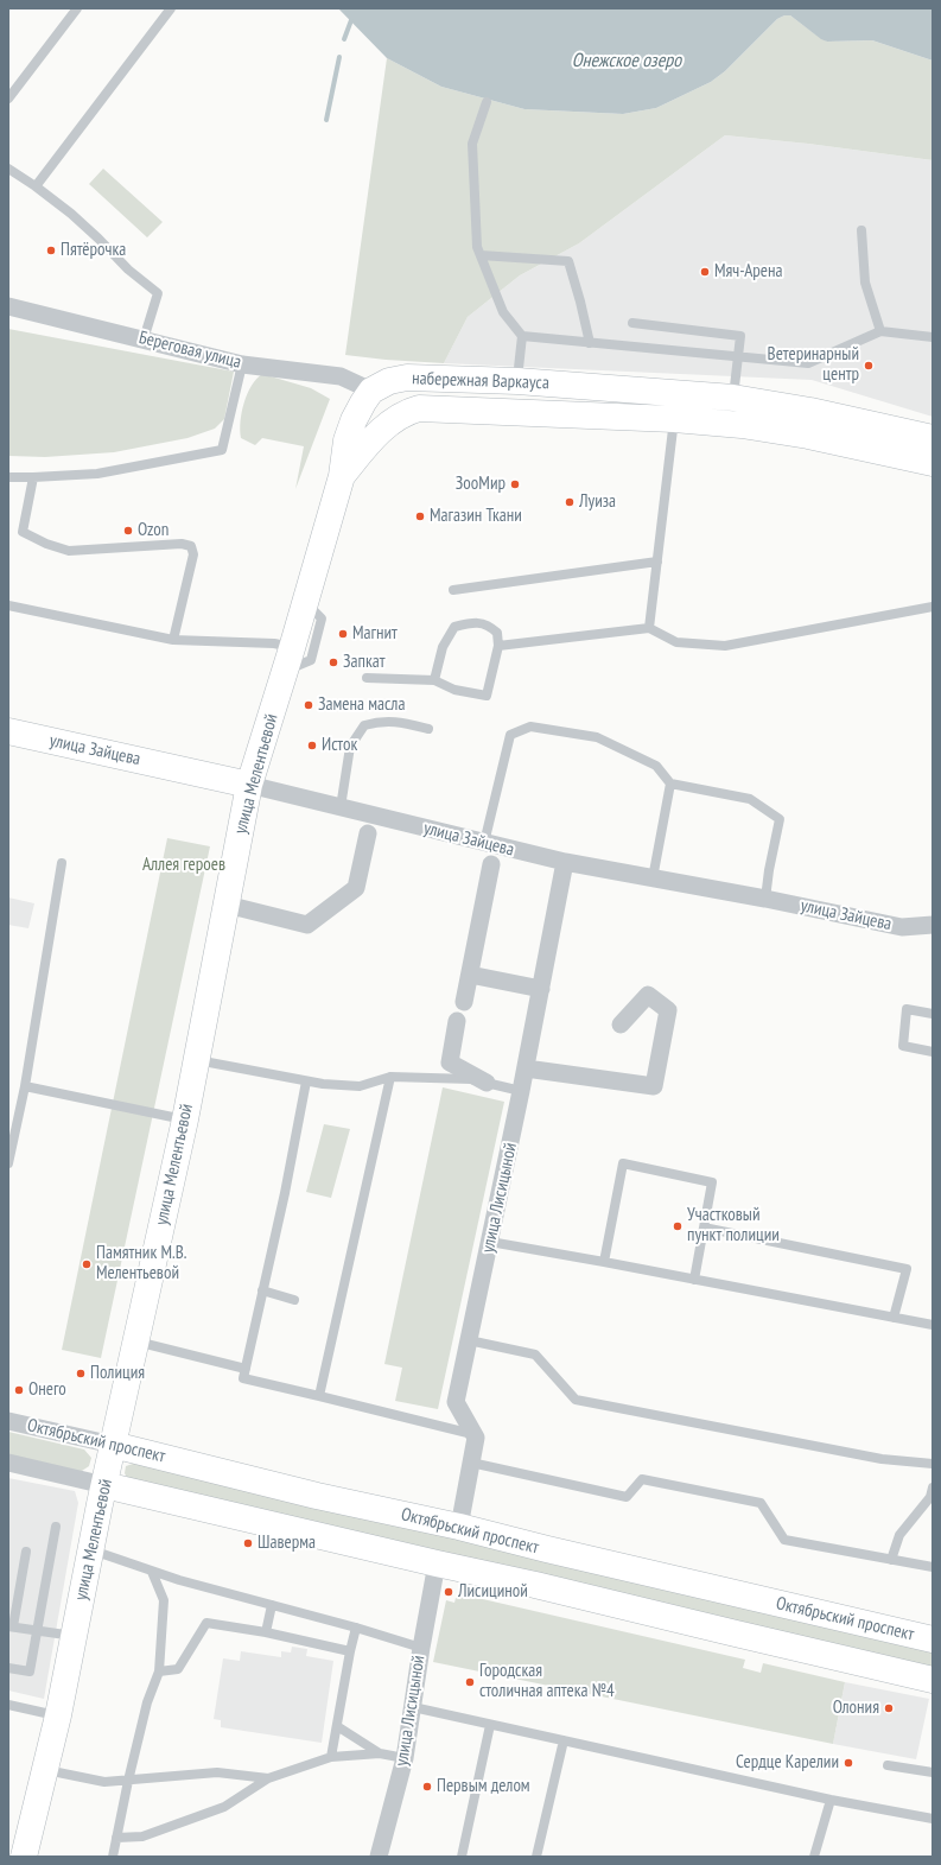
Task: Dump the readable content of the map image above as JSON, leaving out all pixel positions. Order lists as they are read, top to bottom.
{
  "streets": {
    "main road": [
      "набережная Варкауса",
      "улица Зайцева",
      "улица Мелентьевой",
      "Октябрьский проспект"
    ],
    "street": ["Береговая улица", "улица Лисицыной"]
  },
  "crossings": [
    ["Береговая улица", "набережная Варкауса"],
    ["набережная Варкауса", "улица Мелентьевой"],
    ["улица Зайцева", "улица Мелентьевой"],
    ["улица Зайцева", "улица Лисицыной"],
    ["улица Мелентьевой", "Октябрьский проспект"],
    ["улица Лисицыной", "Октябрьский проспект"]
  ],
  "water": ["Онежское озеро"],
  "parks": ["Аллея героев"],
  "places": [
    "Пятёрочка",
    "Мяч-Арена",
    "Ветеринарный центр",
    "ЗооМир",
    "Луиза",
    "Магазин Ткани",
    "Ozon",
    "Магнит",
    "Запкат",
    "Замена масла",
    "Исток",
    "Участковый пункт полиции",
    "Памятник М.В. Мелентьевой",
    "Полиция",
    "Онего",
    "Шаверма",
    "Лисициной",
    "Городская столичная аптека №4",
    "Олония",
    "Сердце Карелии",
    "Первым делом"
  ]
}
